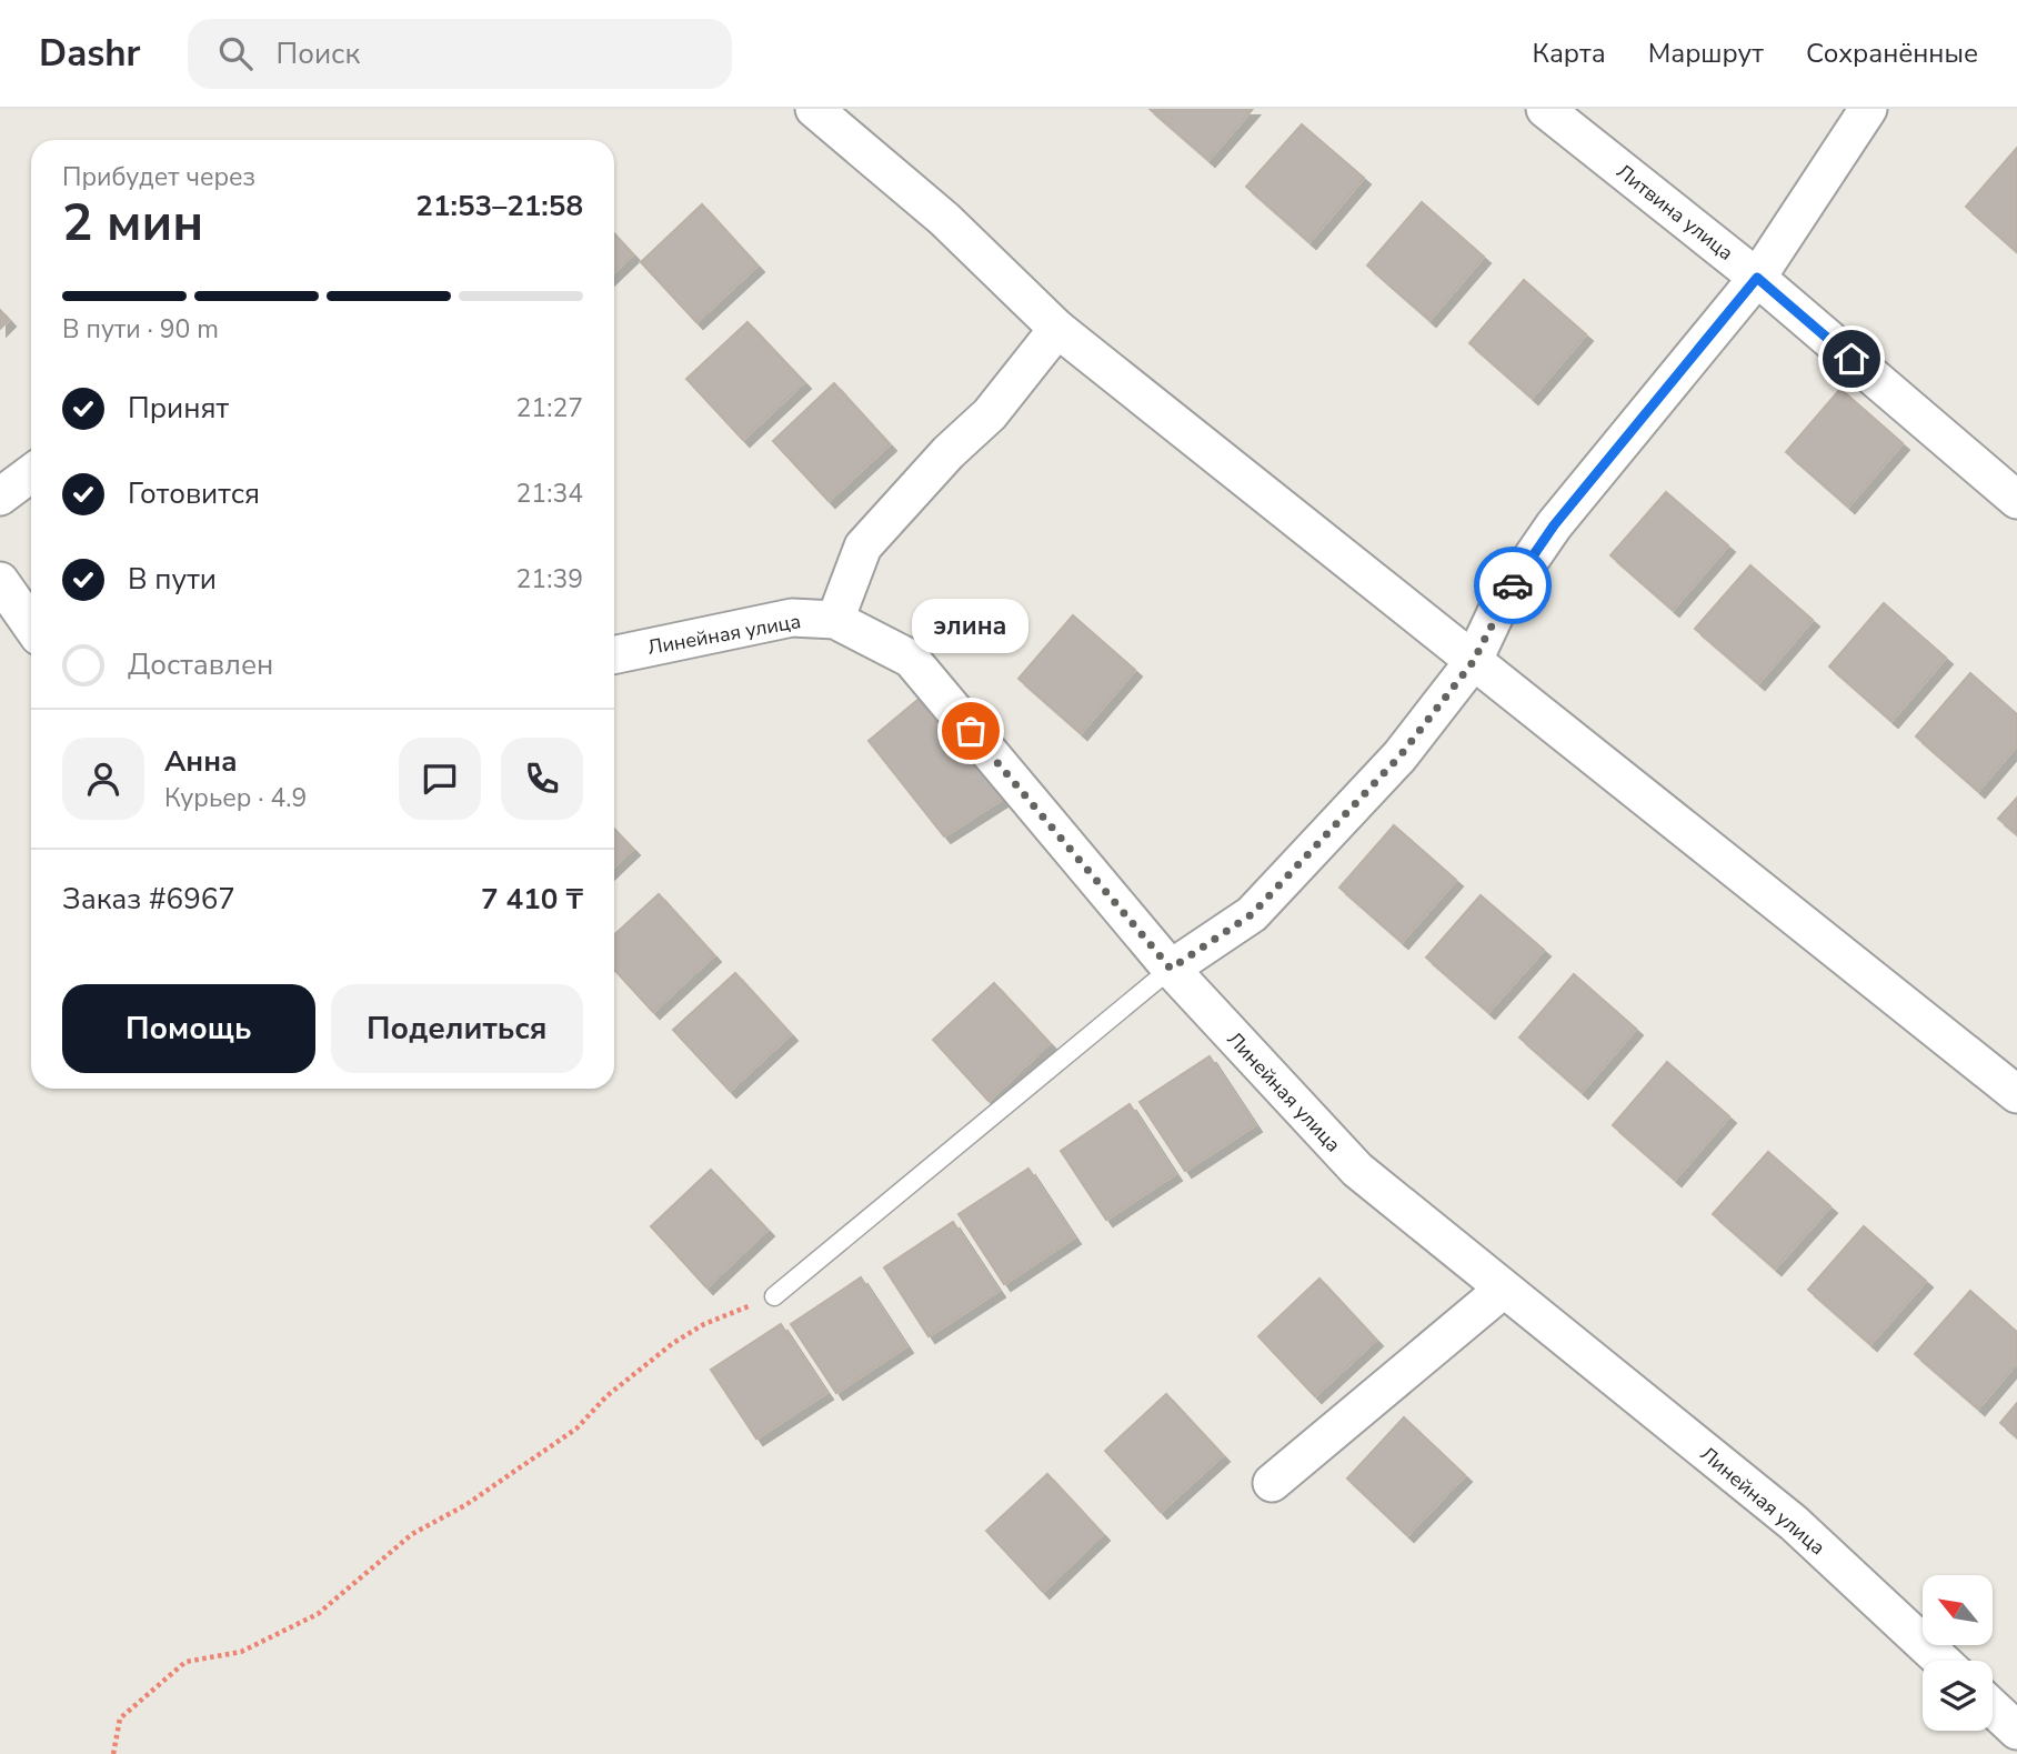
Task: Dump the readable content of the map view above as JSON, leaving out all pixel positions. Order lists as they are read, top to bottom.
{
  "streets": {
    "street": ["Литвина улица", "Линейная улица"]
  },
  "places": ["элина"],
  "north": "top left",
  "page": {
    "header": "Dashr",
    "search": "Поиск",
    "nav": ["Карта", "Маршрут", "Сохранённые"],
    "heading": ["2 мин", "Прибудет через", "21:53–21:58"],
    "panel": [
      "Анна",
      "Курьер · 4.9",
      "Заказ #6967",
      "7 410 ₸"
    ],
    "bar": "В пути · 90 m",
    "list": [
      ["Принят", "21:27"],
      ["Готовится", "21:34"],
      ["В пути", "21:39"],
      "Доставлен"
    ],
    "bubble": "элина",
    "buttons": ["Помощь", "Поделиться"]
  }
}
